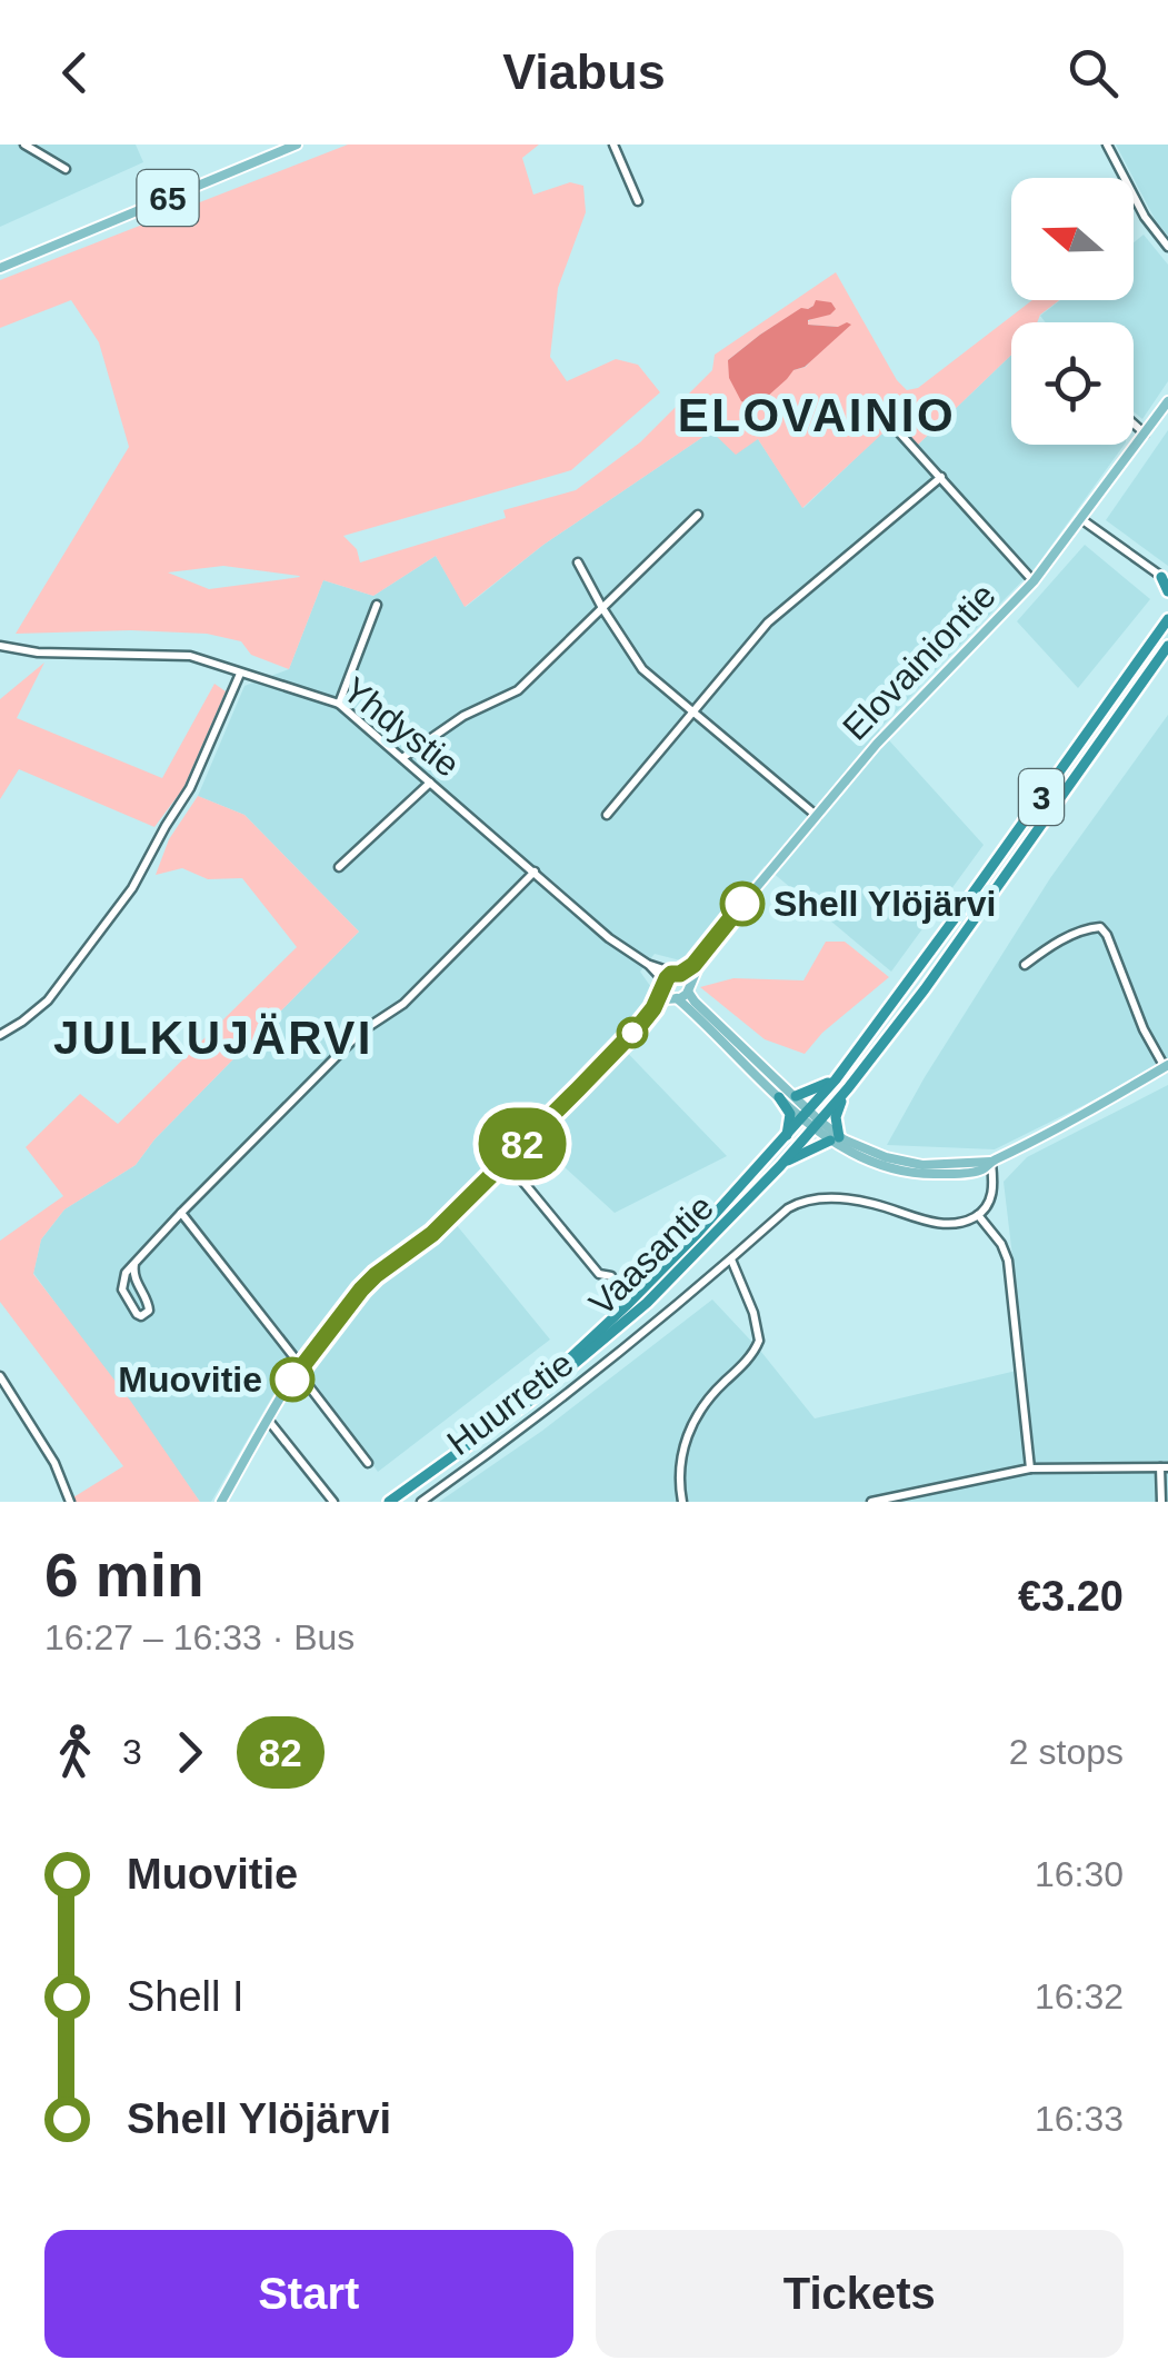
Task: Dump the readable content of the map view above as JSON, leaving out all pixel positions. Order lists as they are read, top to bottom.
{
  "streets": {
    "highway": ["3", "Vaasantie"],
    "main road": ["65", "Elovainiontie"],
    "street": ["Yhdystie", "Huurretie"]
  },
  "crossings": [
    ["Elovainiontie", "Yhdystie"]
  ],
  "districts": ["ELOVAINIO", "JULKUJÄRVI"],
  "places": ["Shell Ylöjärvi", "Muovitie"],
  "lines": ["bus line 82"],
  "north": "left",
  "page": {
    "header": "Viabus",
    "on_map": "82",
    "heading": ["6 min", "16:27 – 16:33 · Bus", "€3.20"],
    "legs": ["3", "82", "2 stops"],
    "list": [
      {
        "name": "Muovitie",
        "value": "16:30"
      },
      {
        "name": "Shell I",
        "value": "16:32"
      },
      {
        "name": "Shell Ylöjärvi",
        "value": "16:33"
      }
    ],
    "buttons": ["Start", "Tickets"]
  }
}
